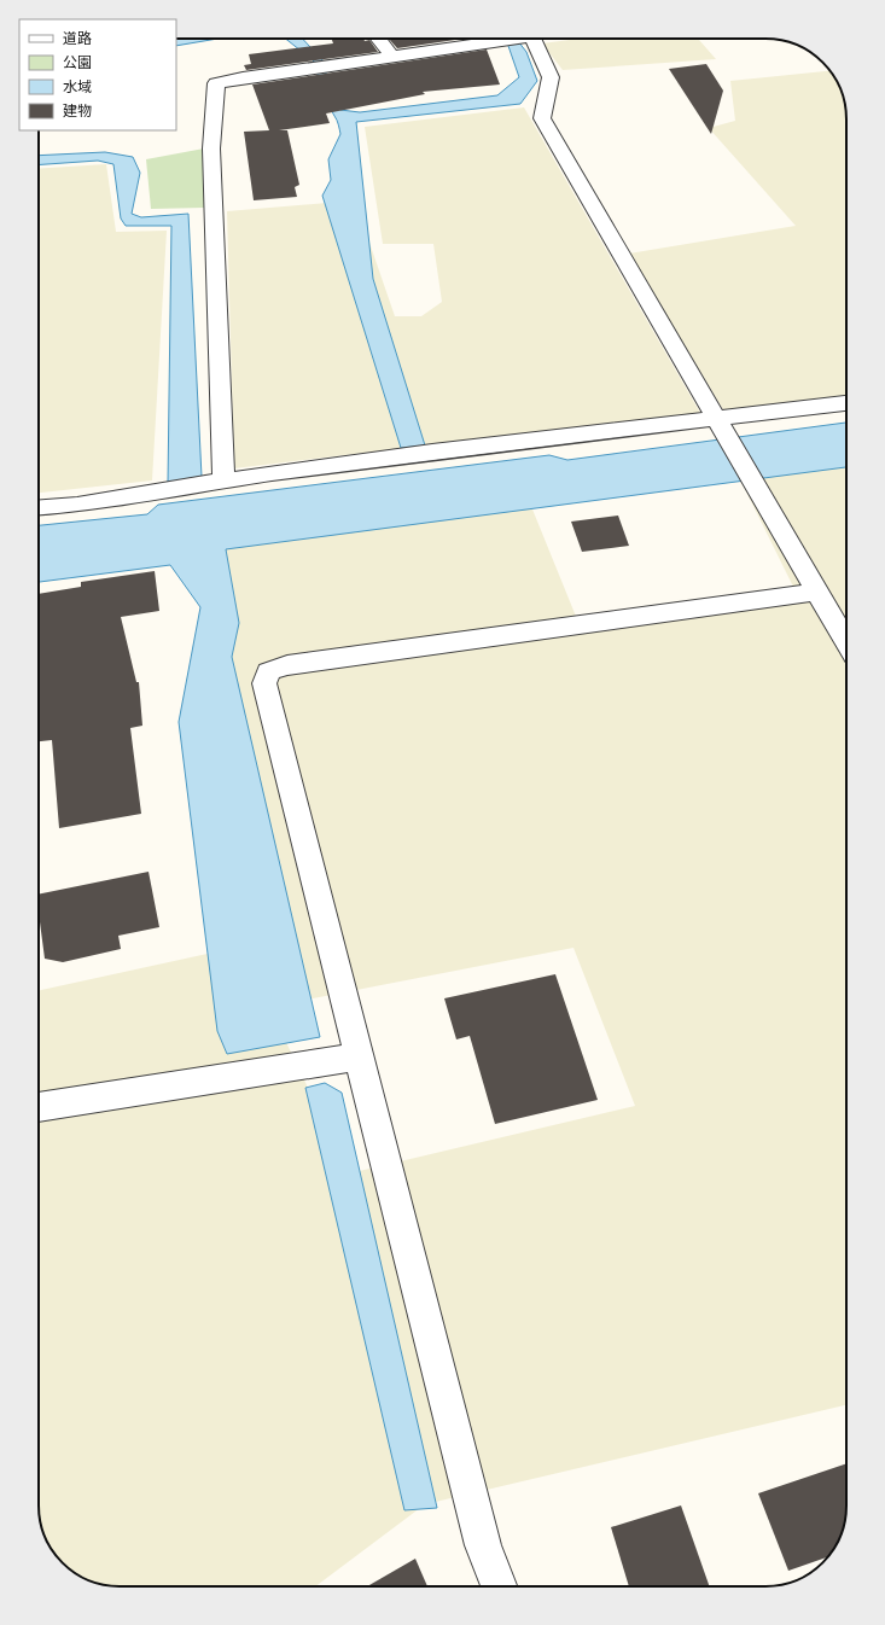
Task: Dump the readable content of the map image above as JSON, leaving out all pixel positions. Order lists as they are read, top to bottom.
{
  "legend": [
    "道路",
    "公園",
    "水域",
    "建物"
  ]
}
